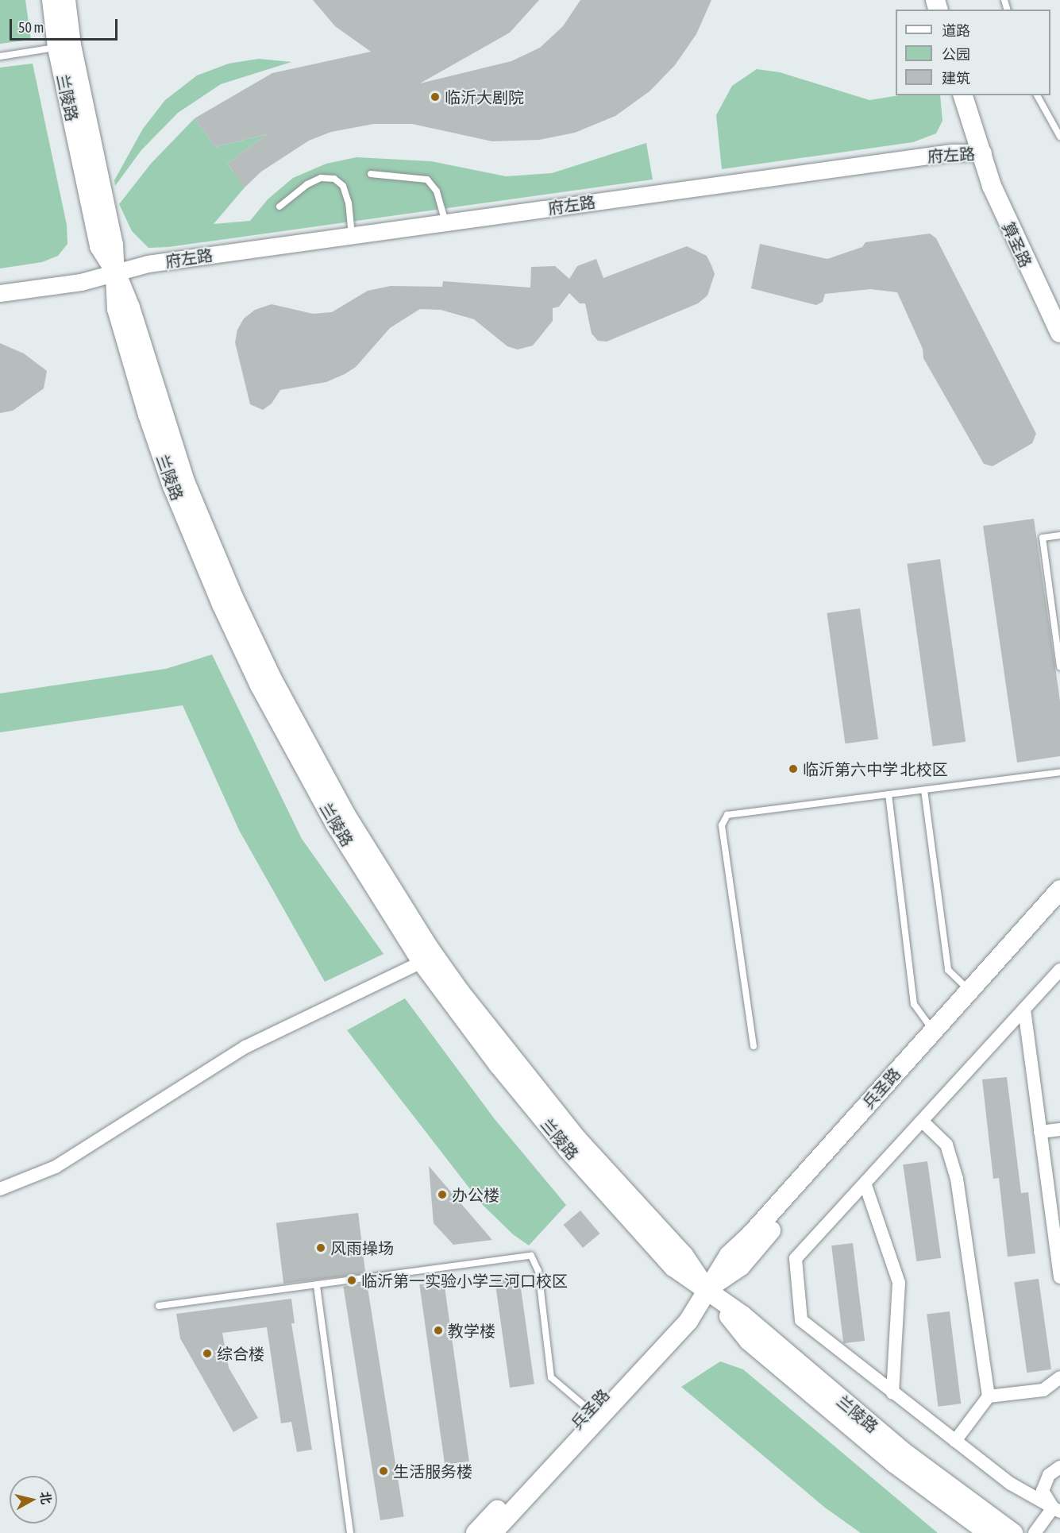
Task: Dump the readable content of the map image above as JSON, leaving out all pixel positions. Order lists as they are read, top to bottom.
{
  "streets": {
    "main road": ["兰陵路", "算圣路", "兵圣路"],
    "street": ["府左路"]
  },
  "crossings": [
    ["兰陵路", "府左路"],
    ["兰陵路", "兵圣路"],
    ["府左路", "算圣路"]
  ],
  "places": [
    "临沂大剧院",
    "临沂第六中学 北校区",
    "办公楼",
    "风雨操场",
    "临沂第一实验小学三河口校区",
    "教学楼",
    "综合楼",
    "生活服务楼"
  ],
  "legend": ["道路", "公园", "建筑"],
  "scale_bar": "50 m",
  "north": "right"
}
